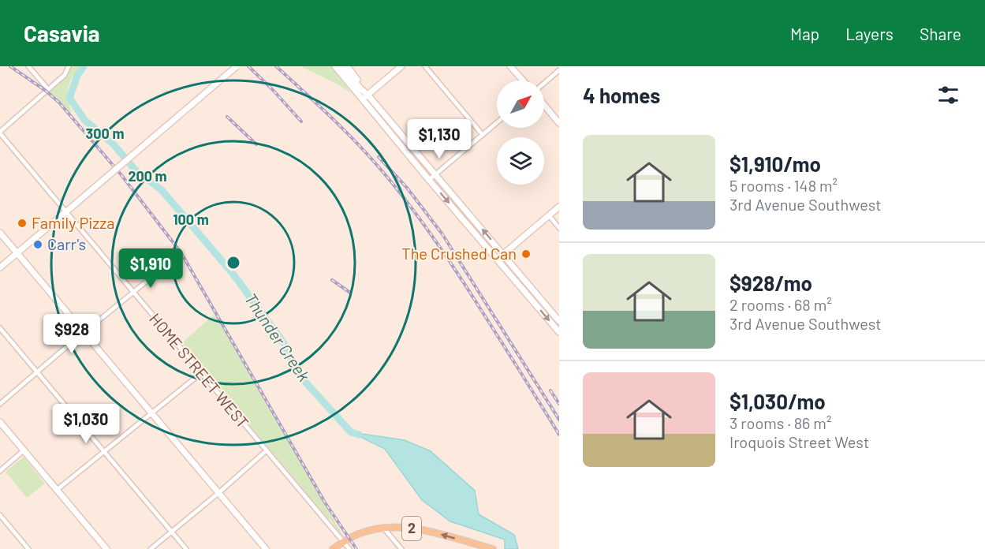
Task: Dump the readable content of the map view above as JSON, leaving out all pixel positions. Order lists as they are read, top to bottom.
{
  "streets": {
    "main road": ["2"],
    "street": ["HOME STREET WEST"]
  },
  "crossings": [
    ["HOME STREET WEST", "2"]
  ],
  "water": ["Thunder Creek"],
  "places": ["Family Pizza", "Carr's", "The Crushed Can"],
  "north": "top right",
  "page": {
    "header": "Casavia",
    "nav": ["Map", "Layers", "Share"],
    "heading": "4 homes",
    "price": [
      "$1,130",
      "$1,910",
      "$928",
      "$1,030"
    ],
    "list": [
      {
        "name": "$1,910/mo",
        "note": "5 rooms · 148 m² · 3rd Avenue Southwest"
      },
      {
        "name": "$928/mo",
        "note": "2 rooms · 68 m² · 3rd Avenue Southwest"
      },
      {
        "name": "$1,030/mo",
        "note": "3 rooms · 86 m² · Iroquois Street West"
      }
    ]
  },
  "rings": ["300 m", "200 m", "100 m"]
}
